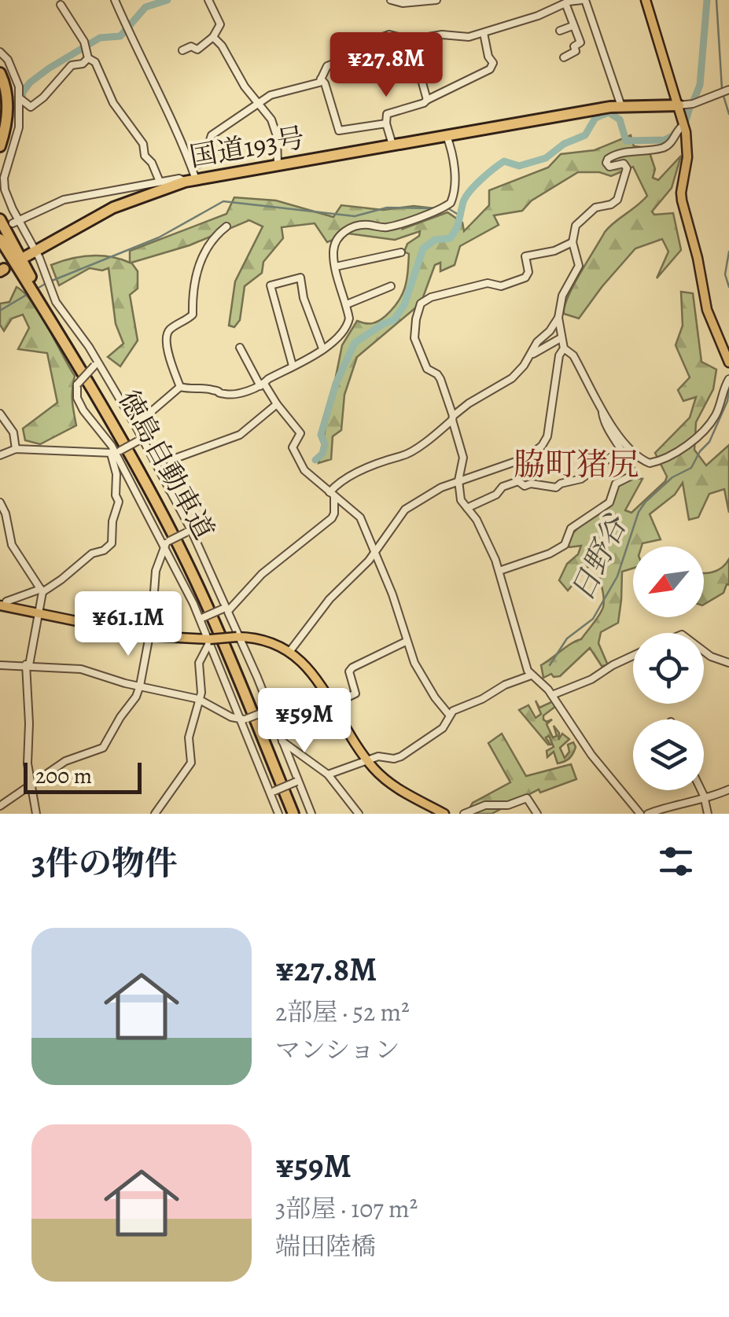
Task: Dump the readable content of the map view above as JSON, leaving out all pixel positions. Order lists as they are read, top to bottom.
{
  "streets": {
    "highway": ["国道193号", "徳島自動車道"]
  },
  "districts": ["脇町猪尻"],
  "water": ["日野谷"],
  "scale_bar": "200 m",
  "north": "bottom left",
  "page": {
    "price": ["¥27.8M", "¥61.1M", "¥59M"],
    "scale": "200 m",
    "heading": "3件の物件",
    "list": [
      {
        "name": "¥27.8M",
        "note": "2部屋 · 52 m² · マンション"
      },
      {
        "name": "¥59M",
        "note": "3部屋 · 107 m² · 端田陸橋"
      }
    ]
  }
}
